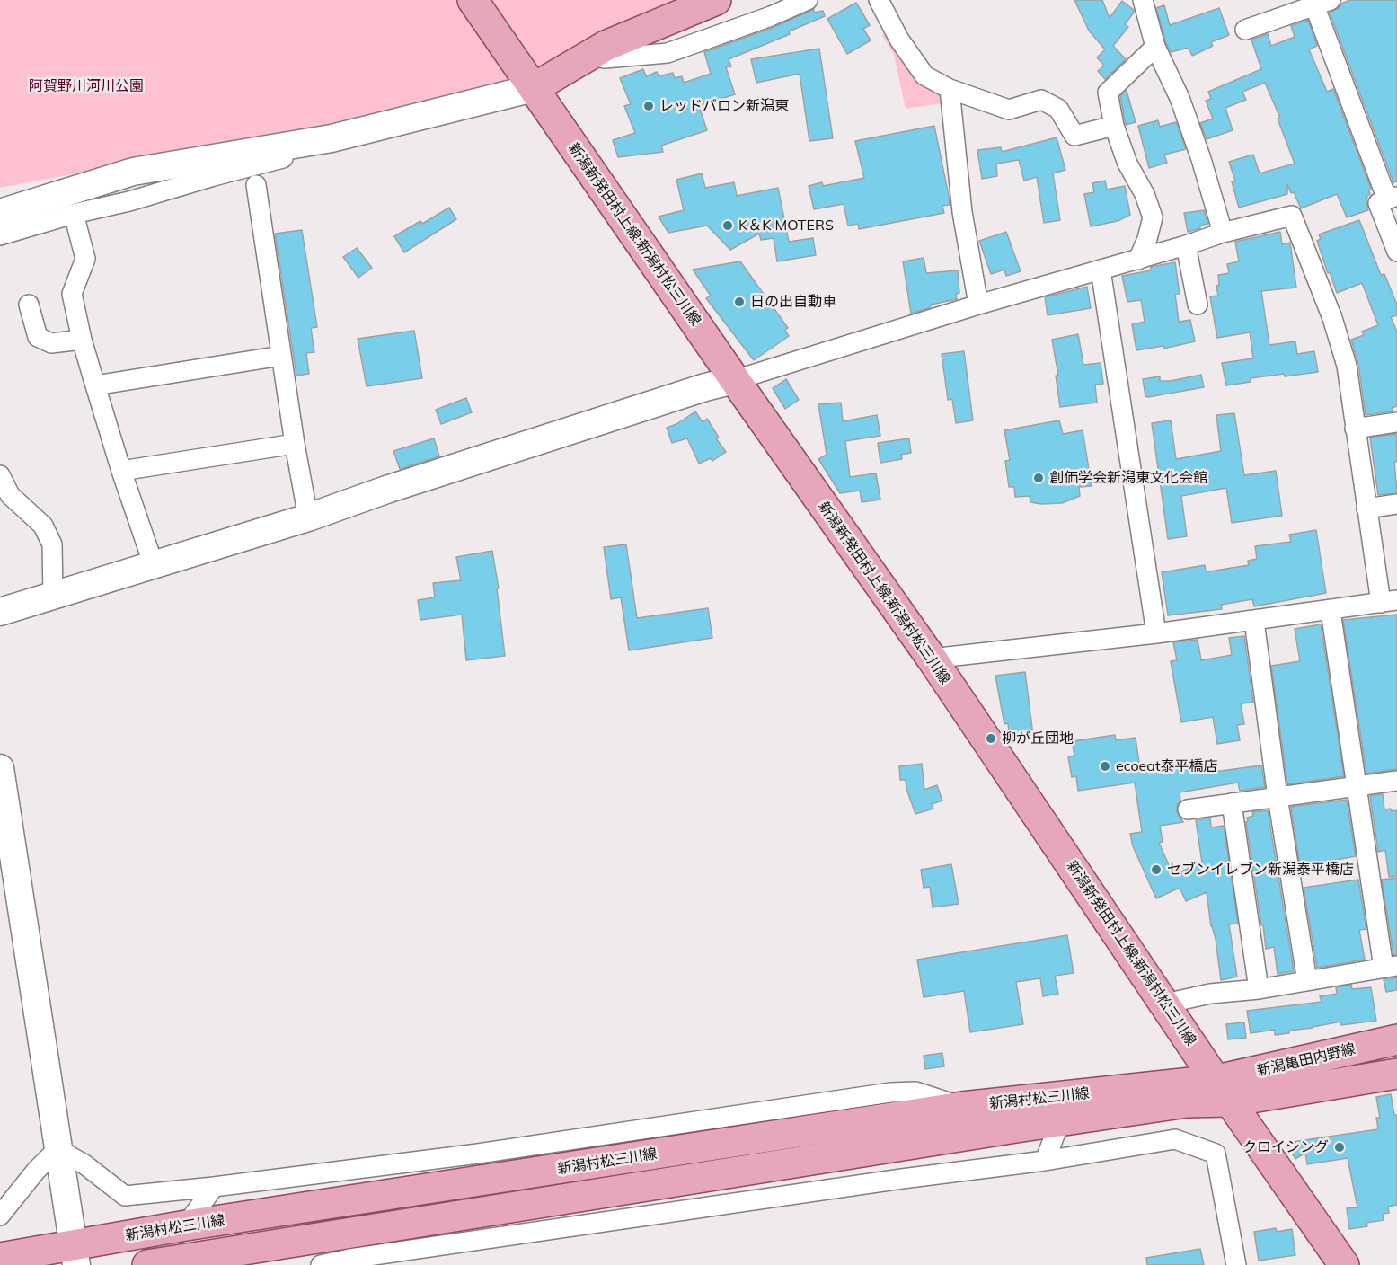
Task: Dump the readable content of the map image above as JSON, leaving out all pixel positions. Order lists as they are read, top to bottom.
{
  "streets": {
    "main road": ["新潟新発田村上線;新潟村松三川線", "新潟亀田内野線", "新潟村松三川線"]
  },
  "crossings": [
    ["新潟新発田村上線;新潟村松三川線", "新潟亀田内野線"],
    ["新潟新発田村上線;新潟村松三川線", "新潟村松三川線"],
    ["新潟亀田内野線", "新潟村松三川線"]
  ],
  "parks": ["阿賀野川河川公園"],
  "places": [
    "レッドバロン新潟東",
    "K＆K MOTERS",
    "日の出自動車",
    "創価学会新潟東文化会館",
    "柳が丘団地",
    "ecoeat泰平橋店",
    "セブンイレブン新潟泰平橋店",
    "クロイシング"
  ]
}
